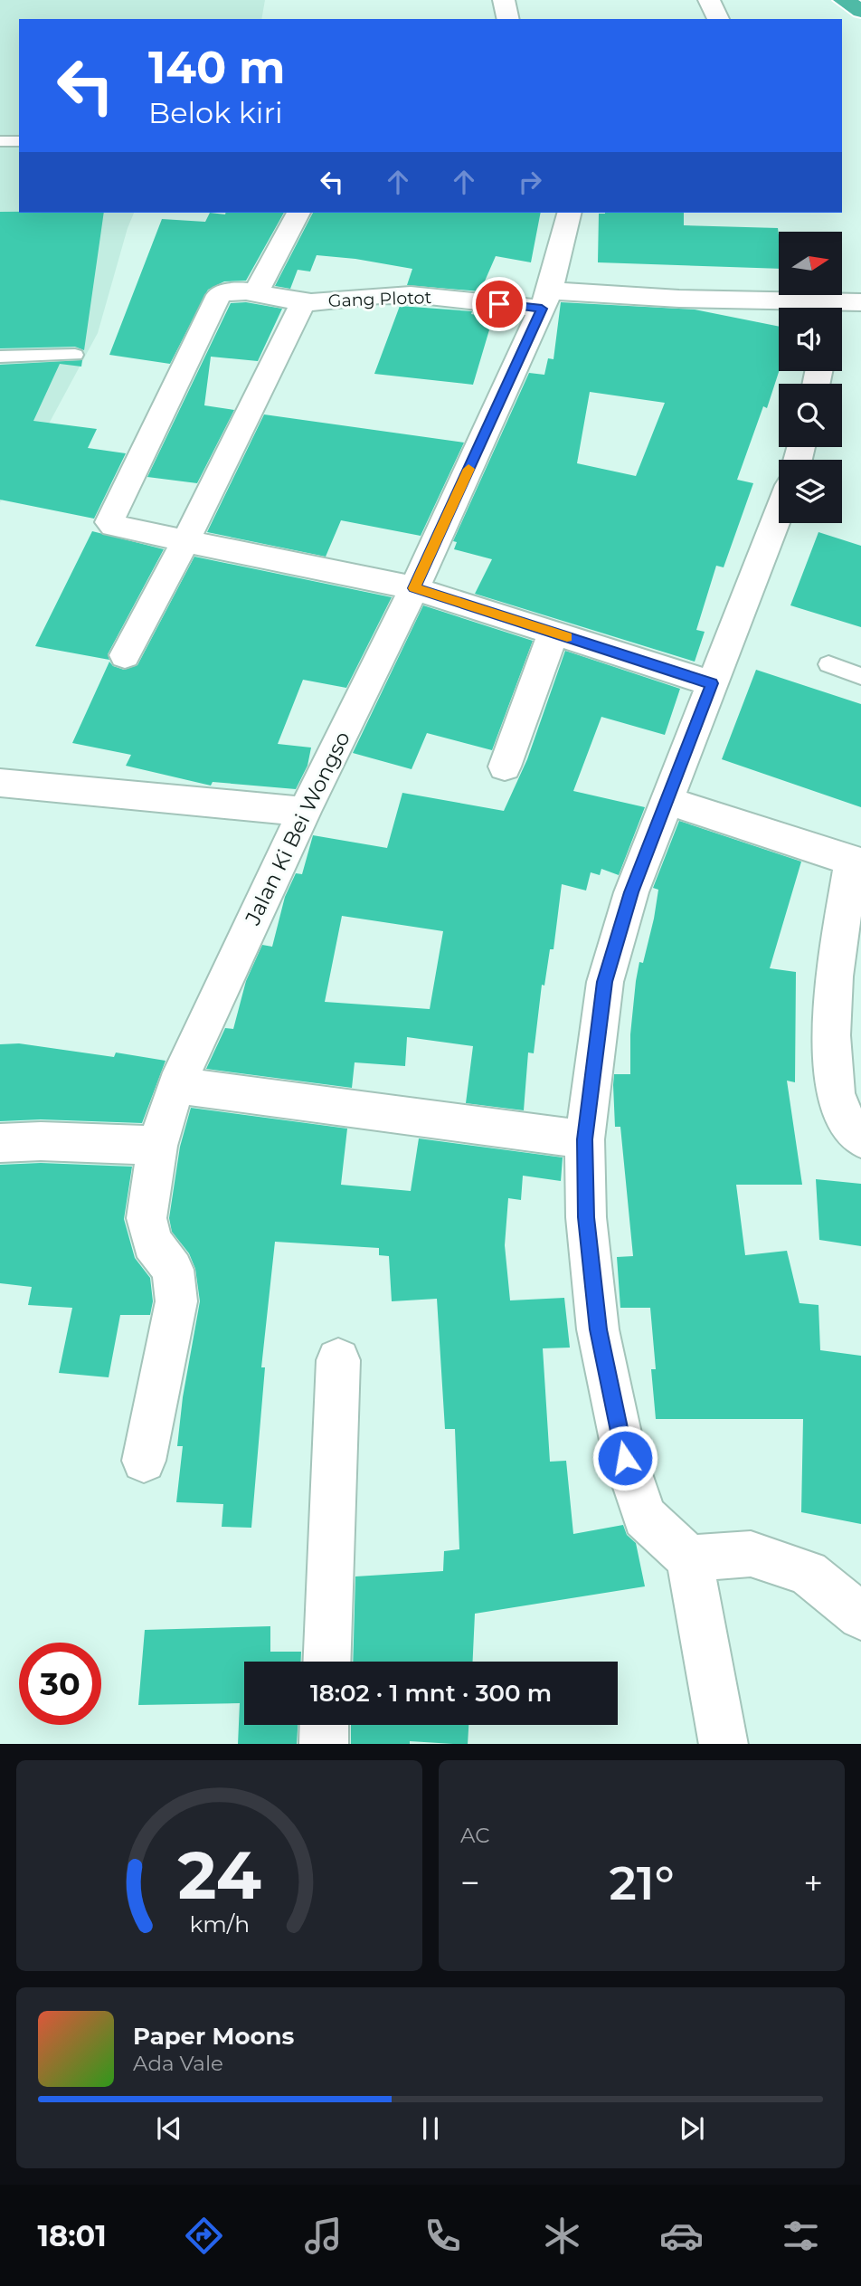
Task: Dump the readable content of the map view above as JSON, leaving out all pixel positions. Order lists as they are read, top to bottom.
{
  "streets": {
    "street": ["Gang Plotot", "Jalan Ki Bei Wongso"]
  },
  "crossings": [
    ["Gang Plotot", "Jalan Ki Bei Wongso"]
  ],
  "north": "right",
  "page": {
    "turn": ["140 m", "Belok kiri"],
    "limit": "30",
    "trip": "18:02 · 1 mnt · 300 m",
    "tile": "AC",
    "heat": ["−", "21°", "+"],
    "song": ["Paper Moons", "Ada Vale"],
    "tabs": "18:01",
    "gauge": ["24", "km/h"]
  }
}
